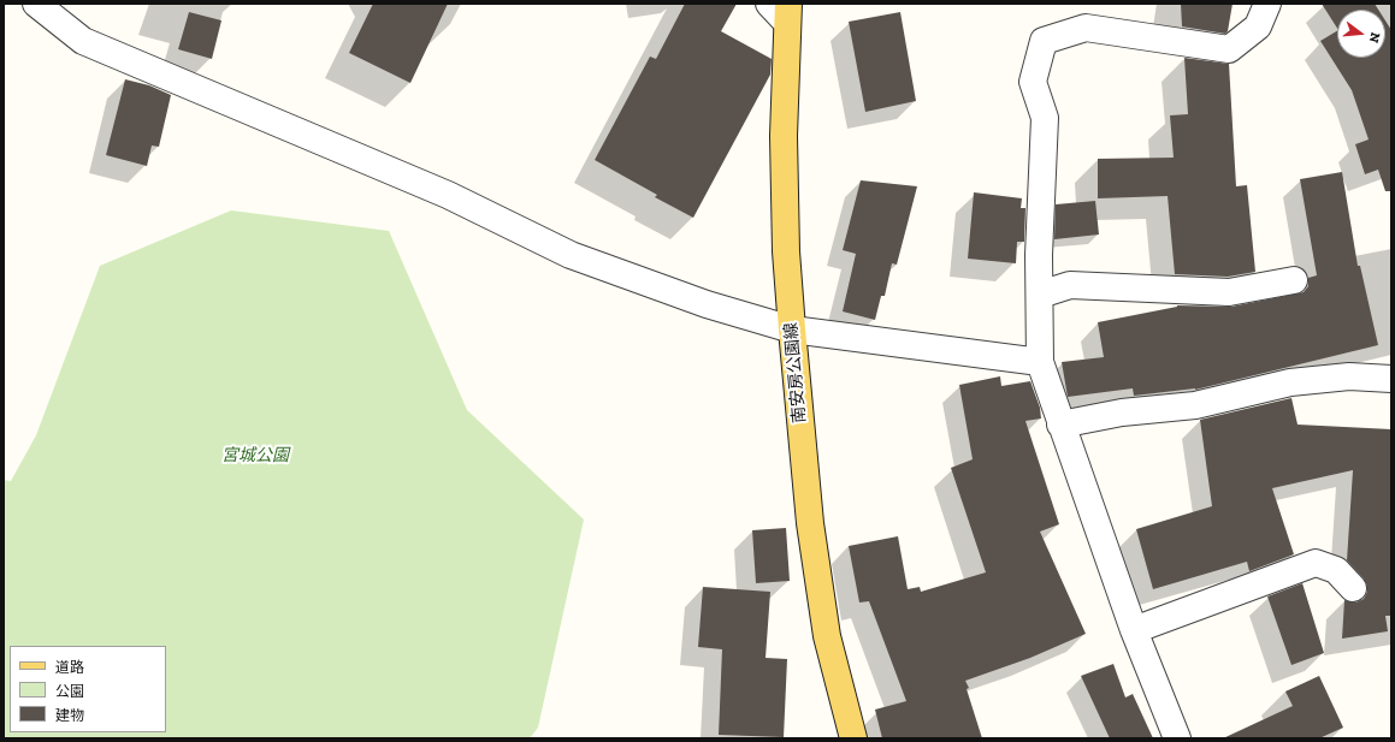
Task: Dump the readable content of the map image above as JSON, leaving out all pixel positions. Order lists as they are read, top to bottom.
{
  "streets": {
    "main road": ["南安房公園線"]
  },
  "parks": ["宮城公園"],
  "legend": ["道路", "公園", "建物"],
  "north": "right"
}
